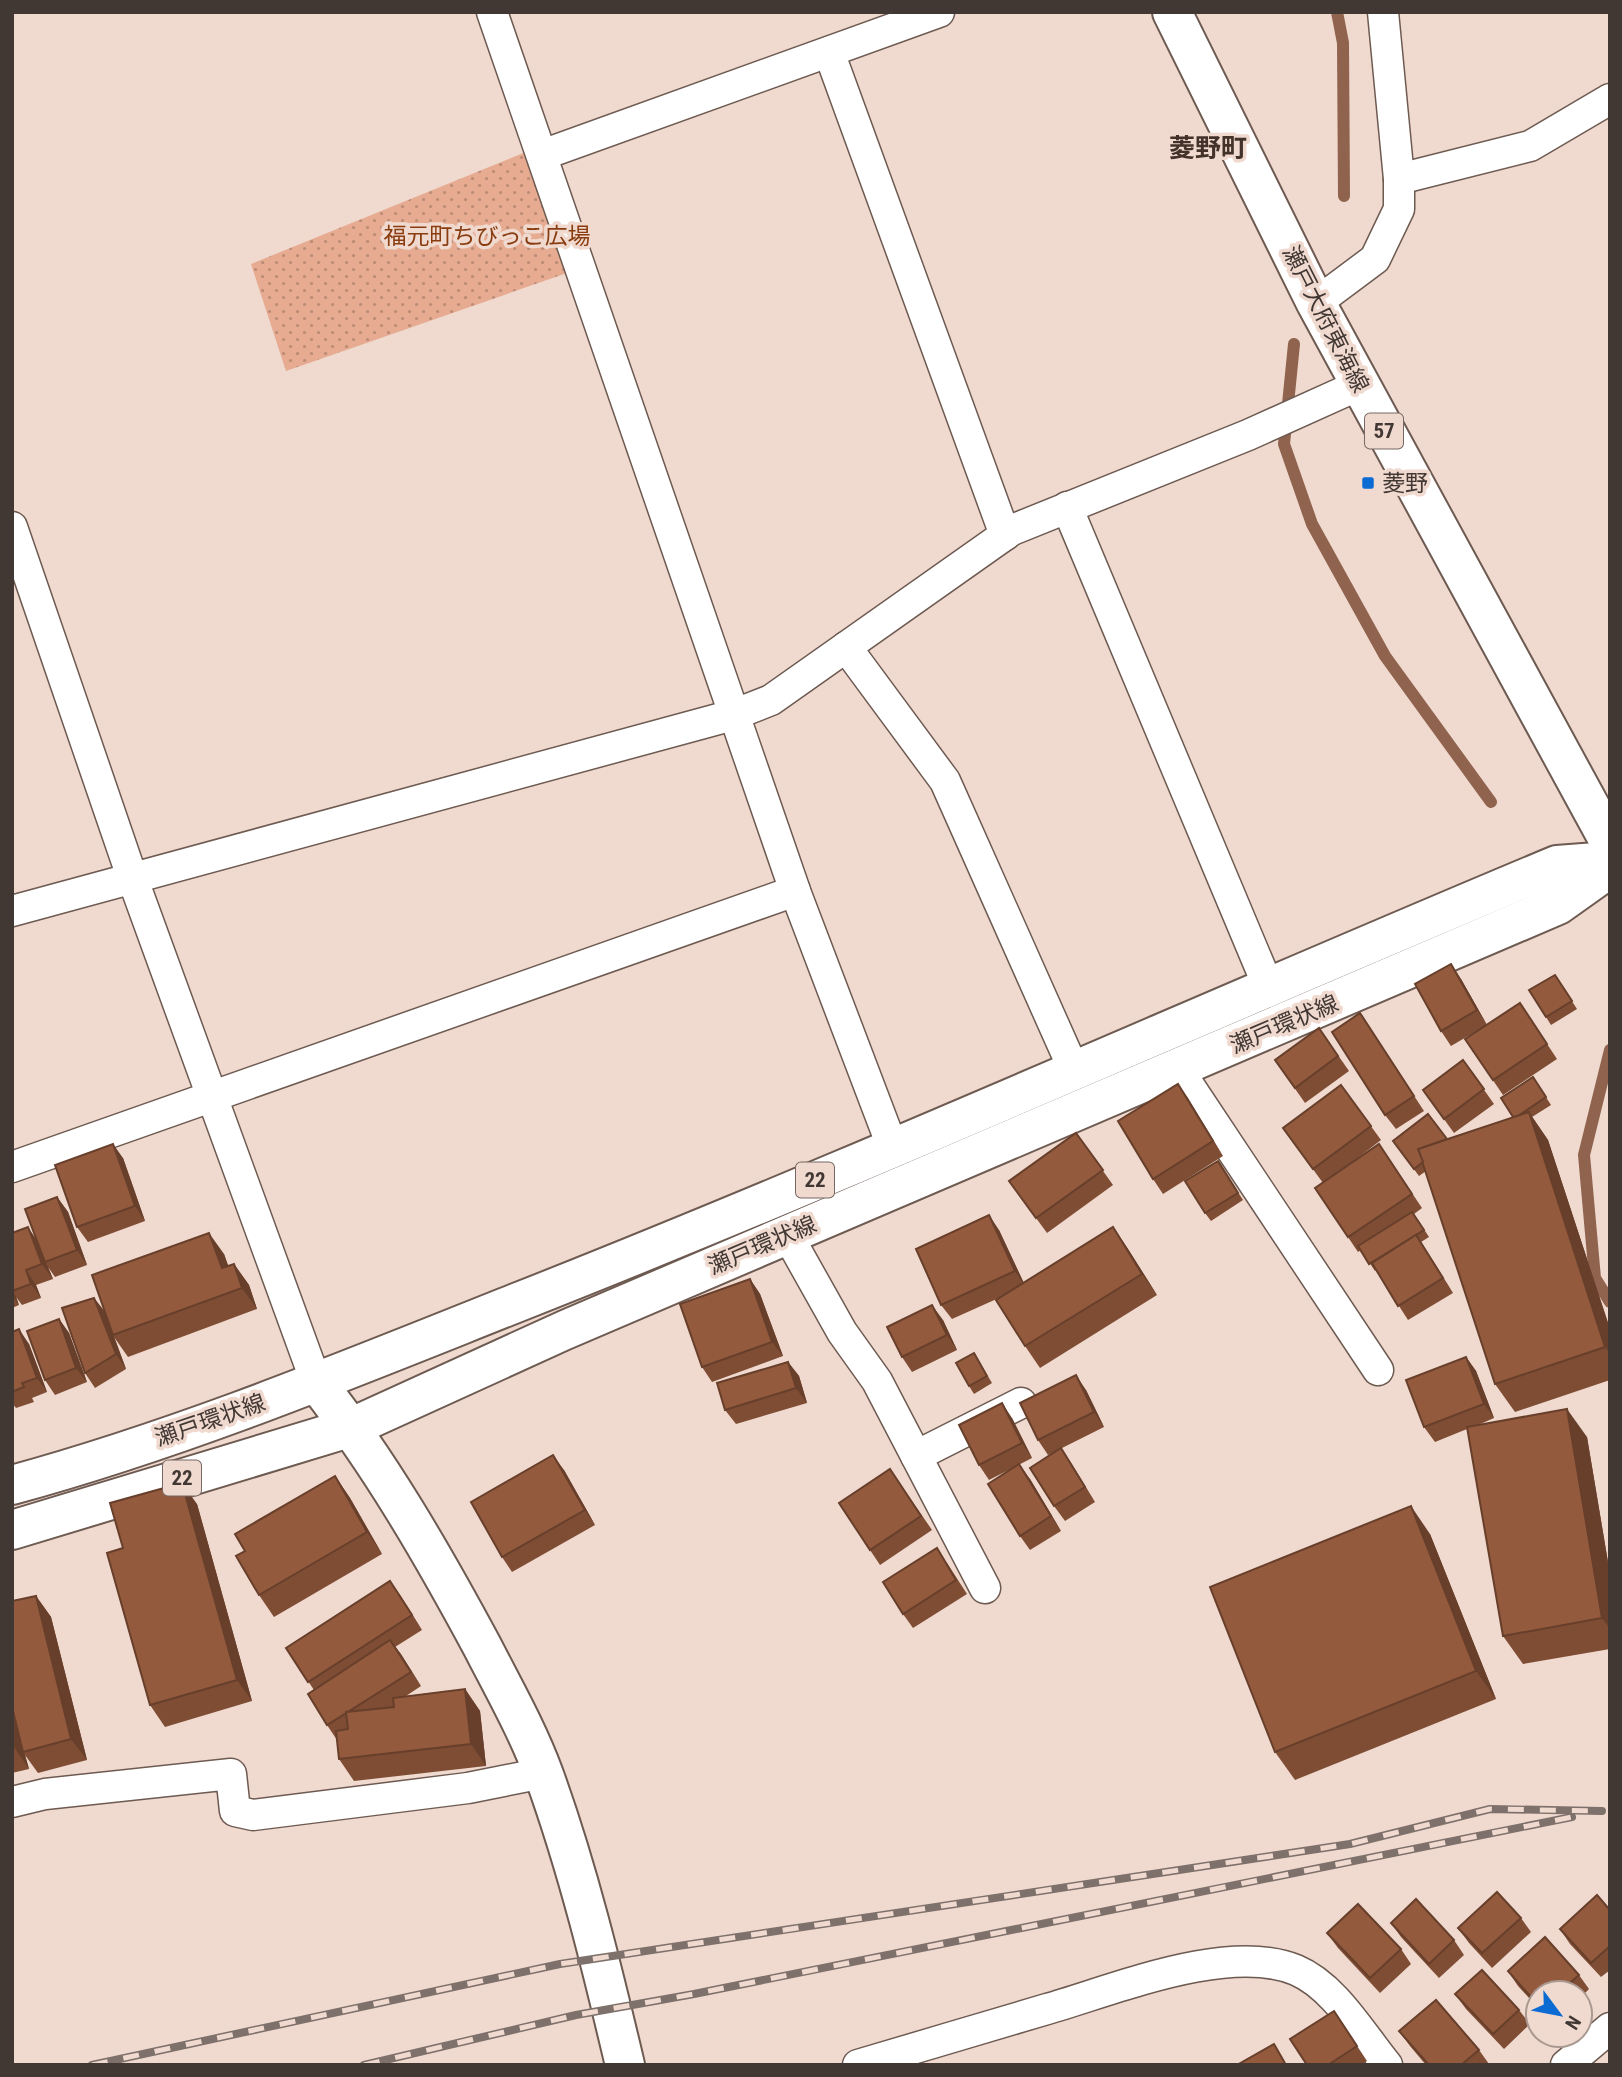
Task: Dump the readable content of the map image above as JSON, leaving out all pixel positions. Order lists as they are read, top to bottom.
{
  "streets": {
    "main road": [
      "瀬戸大府東海線",
      "57",
      "瀬戸環状線",
      "22"
    ]
  },
  "districts": ["菱野町"],
  "parks": ["福元町ちびっこ広場"],
  "places": {
    "transit": ["菱野"]
  },
  "north": "bottom right"
}
